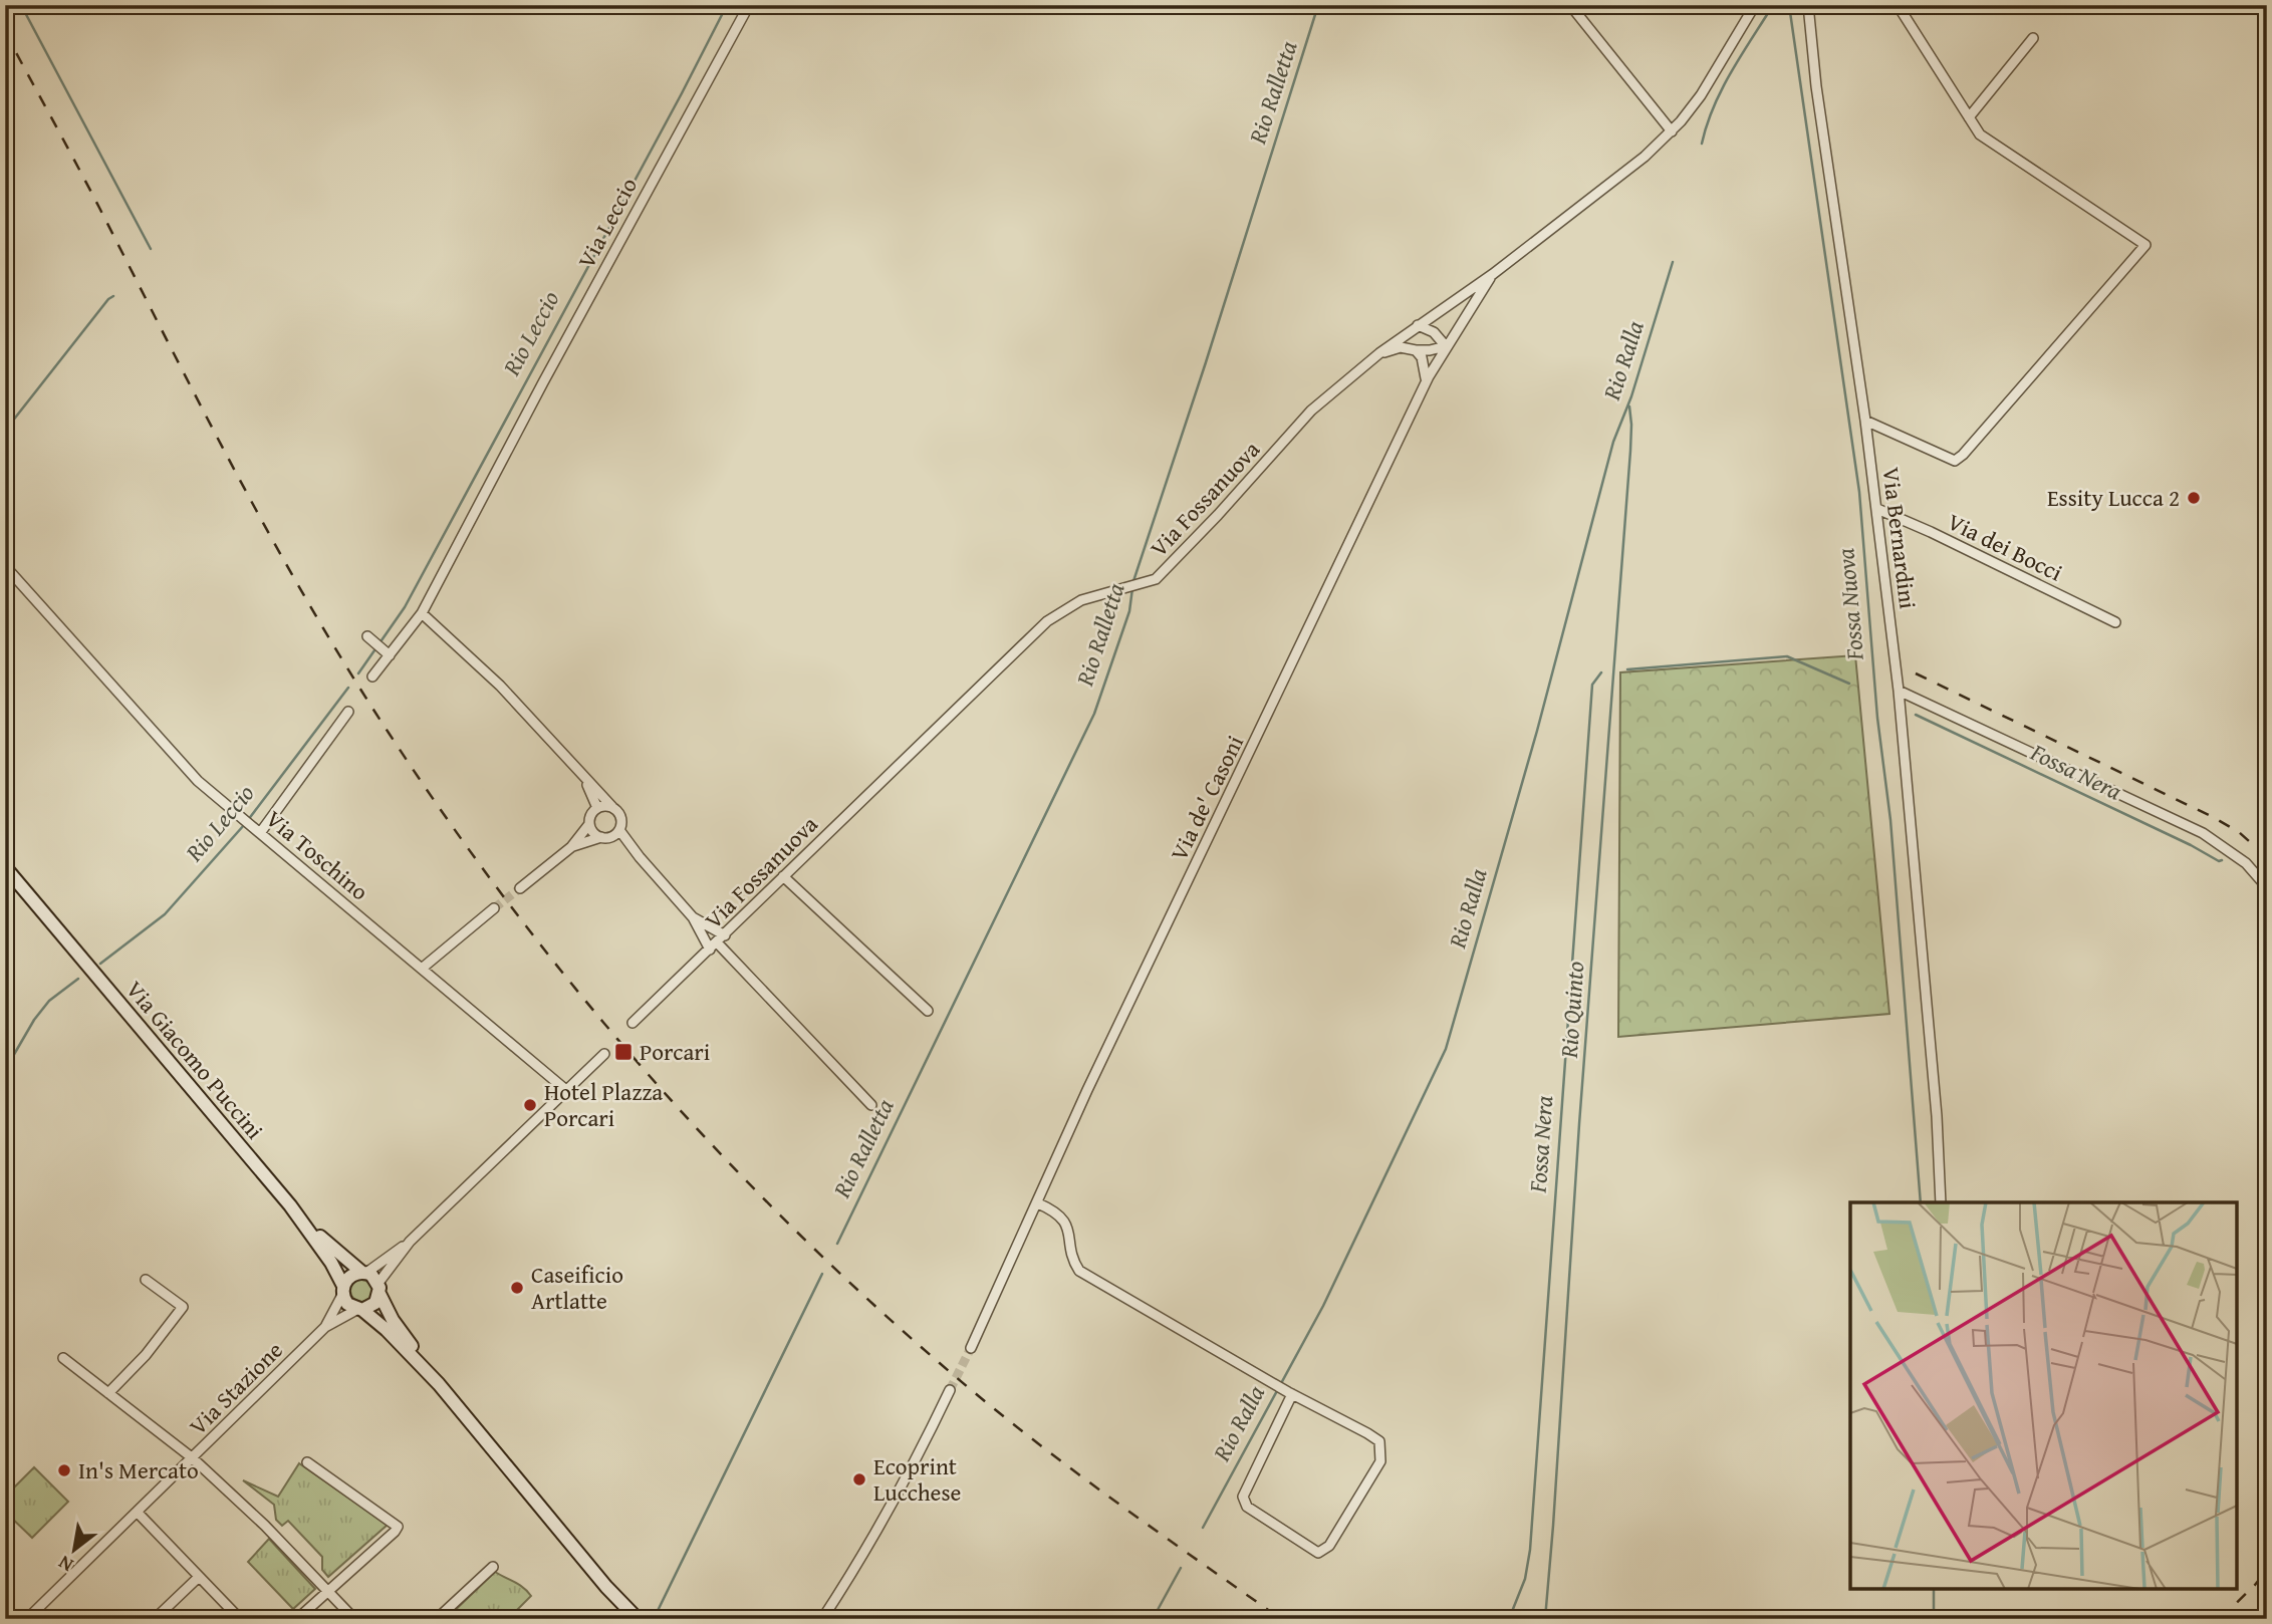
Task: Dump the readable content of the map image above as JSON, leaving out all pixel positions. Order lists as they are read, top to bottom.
{
  "streets": {
    "main road": ["Via Giacomo Puccini"],
    "street": [
      "Via Leccio",
      "Via Fossanuova",
      "Via Bernardini",
      "Via dei Bocci",
      "Via de' Casoni",
      "Via Toschino",
      "Via Stazione"
    ]
  },
  "crossings": [
    ["Via Fossanuova", "Via de' Casoni"],
    ["Via Bernardini", "Via dei Bocci"],
    ["Via Giacomo Puccini", "Via Stazione"]
  ],
  "water": [
    "Rio Ralletta",
    "Rio Leccio",
    "Rio Ralla",
    "Fossa Nuova",
    "Fossa Nera",
    "Rio Quinto"
  ],
  "places": {
    "other": [
      "Essity Lucca 2",
      "Hotel Plazza Porcari",
      "Caseificio Artlatte",
      "In's Mercato",
      "Ecoprint Lucchese"
    ],
    "transit": ["Porcari"]
  },
  "north": "bottom left"
}
